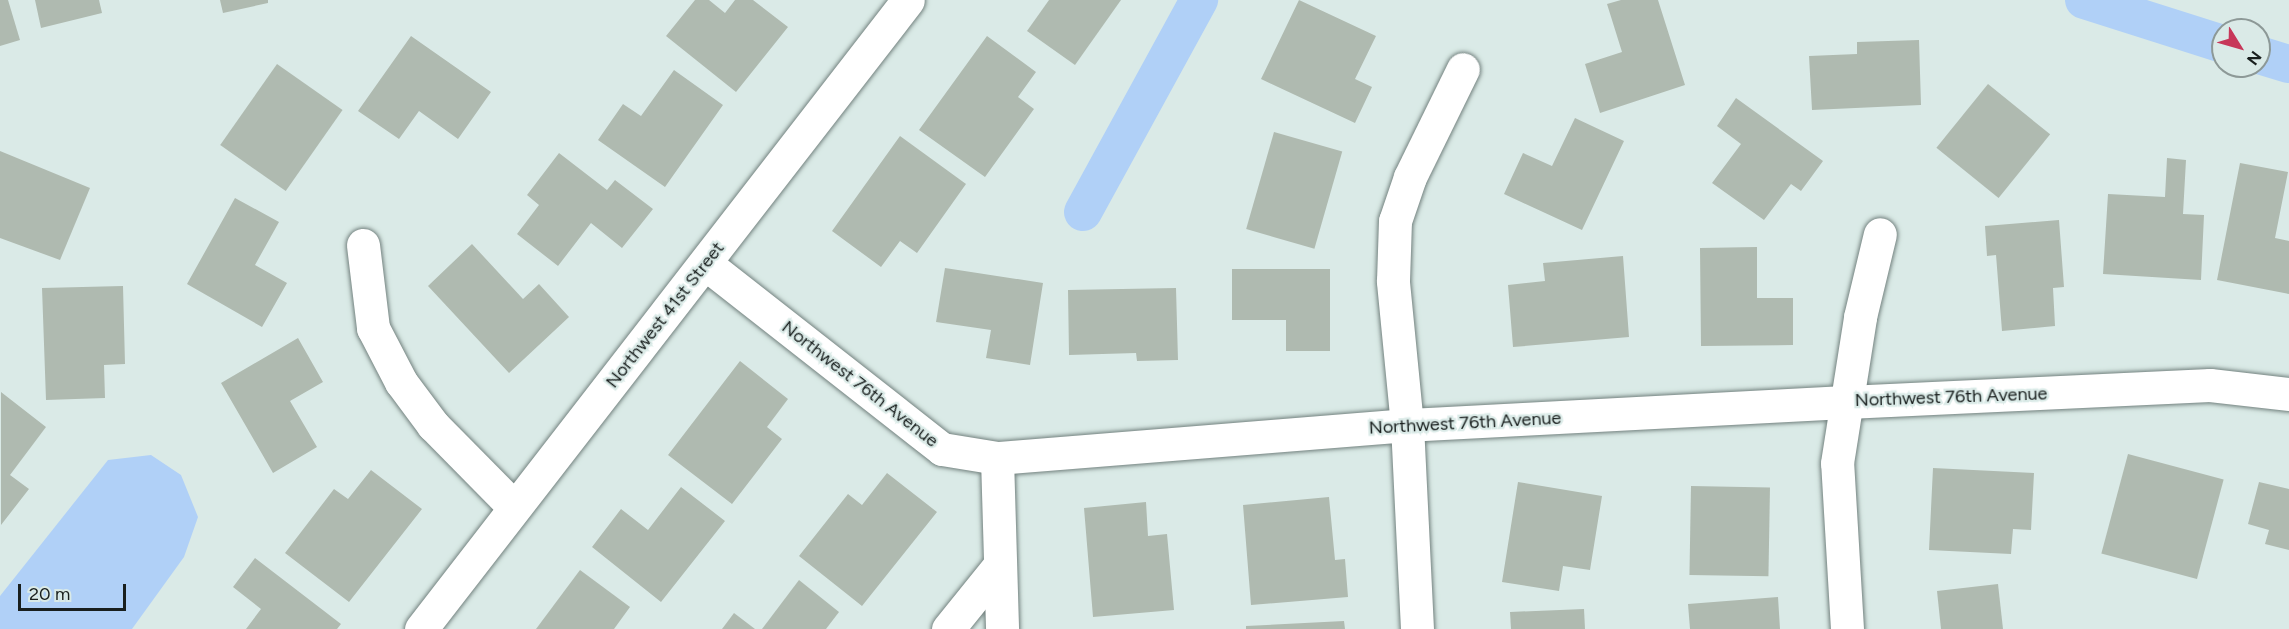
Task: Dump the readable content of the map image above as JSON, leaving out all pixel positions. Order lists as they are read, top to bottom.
{
  "streets": {
    "street": ["Northwest 41st Street", "Northwest 76th Avenue"]
  },
  "crossings": [
    ["Northwest 41st Street", "Northwest 76th Avenue"]
  ],
  "scale_bar": "20 m",
  "north": "bottom right"
}
